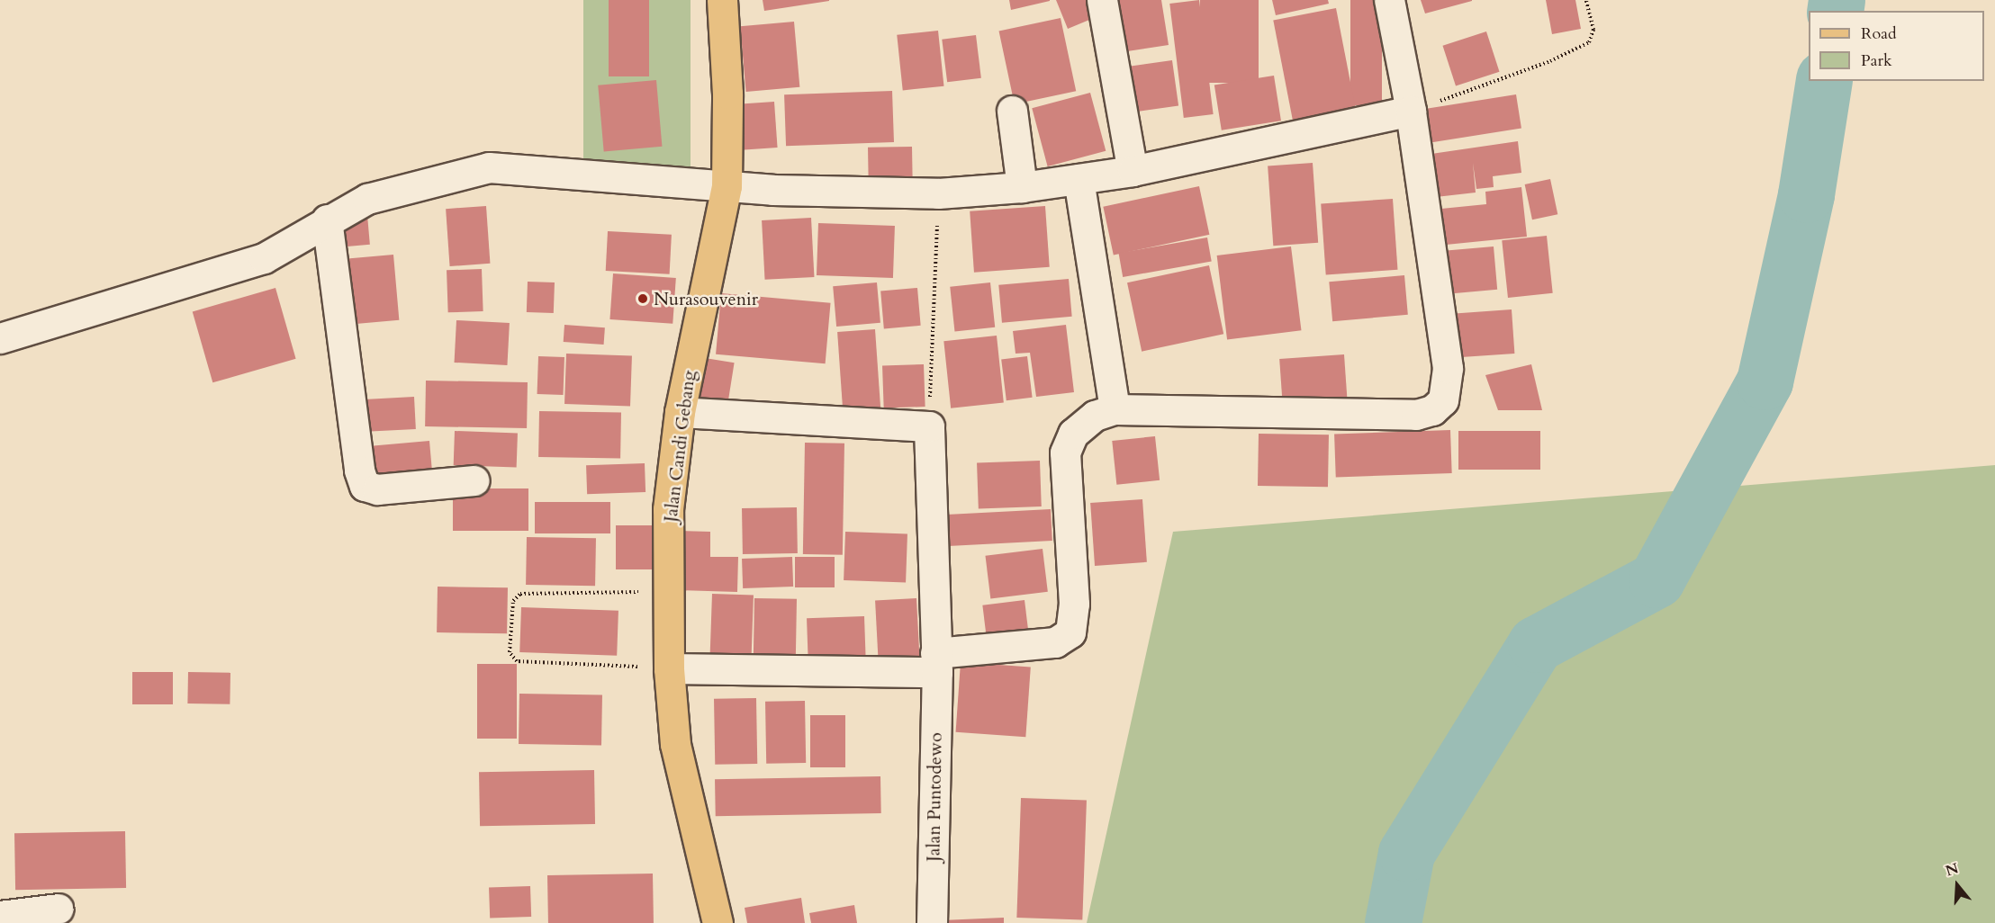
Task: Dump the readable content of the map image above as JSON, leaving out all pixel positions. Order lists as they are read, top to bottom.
{
  "streets": {
    "main road": ["Jalan Candi Gebang"],
    "street": ["Jalan Puntodewo"]
  },
  "places": ["Nurasouvenir"],
  "legend": ["Road", "Park"],
  "north": "top"
}
